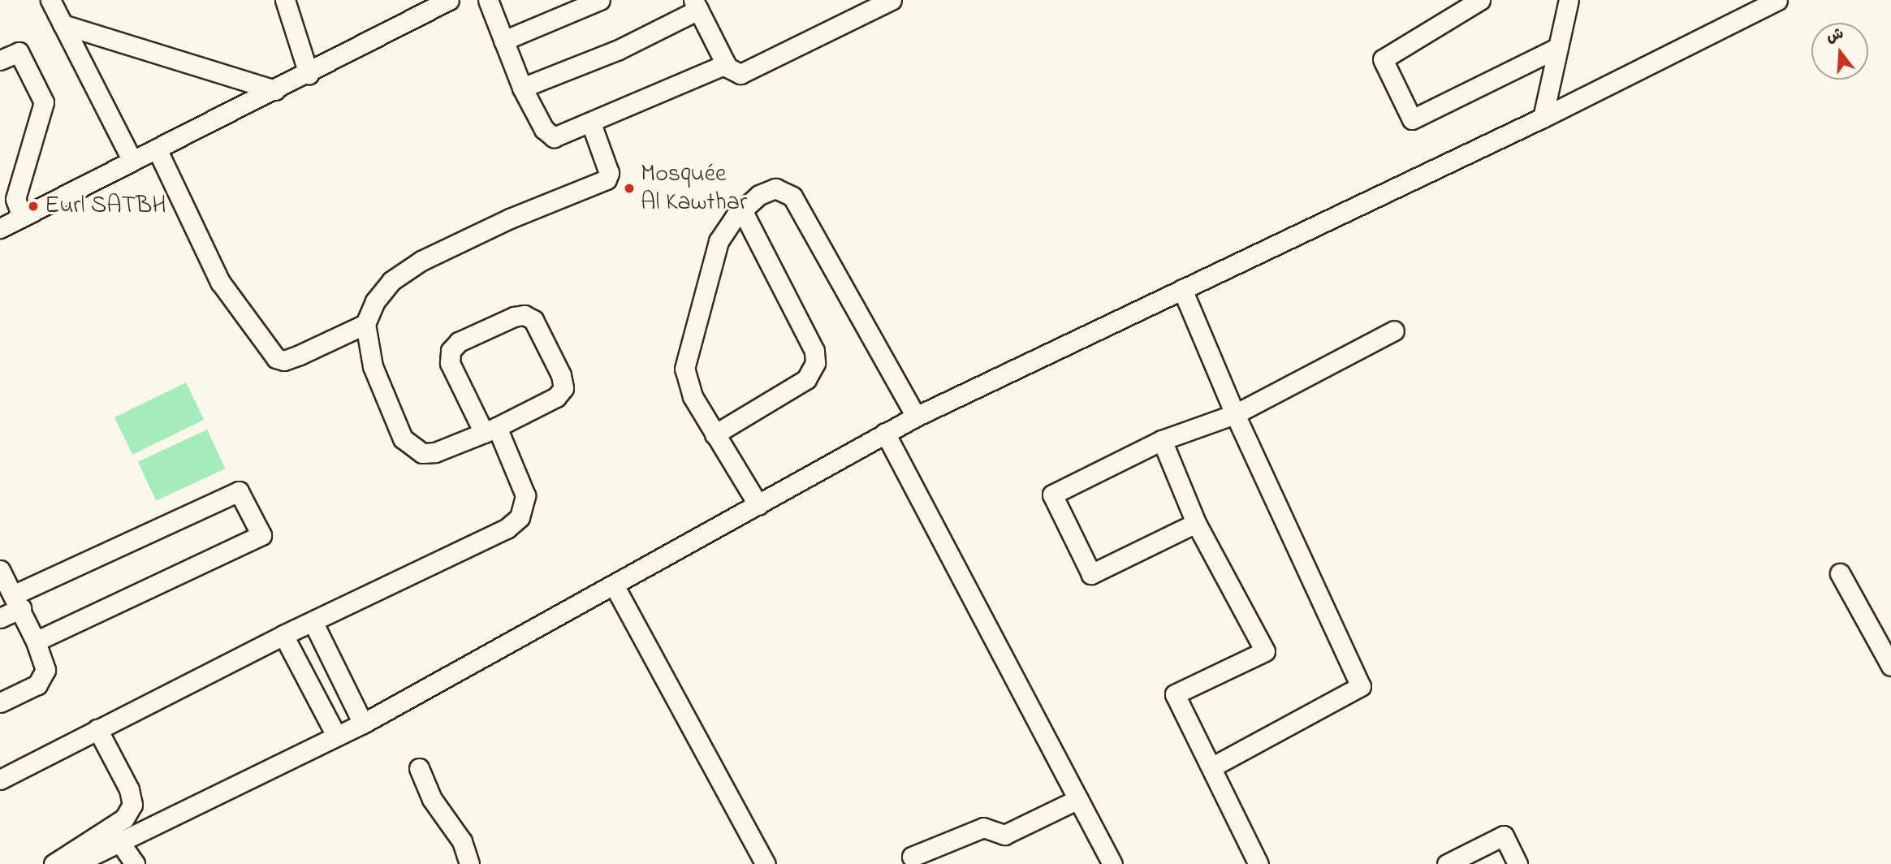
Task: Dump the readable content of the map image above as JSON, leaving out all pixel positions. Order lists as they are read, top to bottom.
{
  "places": ["Mosquée Al Kawthar", "Eurl SATBH"],
  "north": "top"
}
